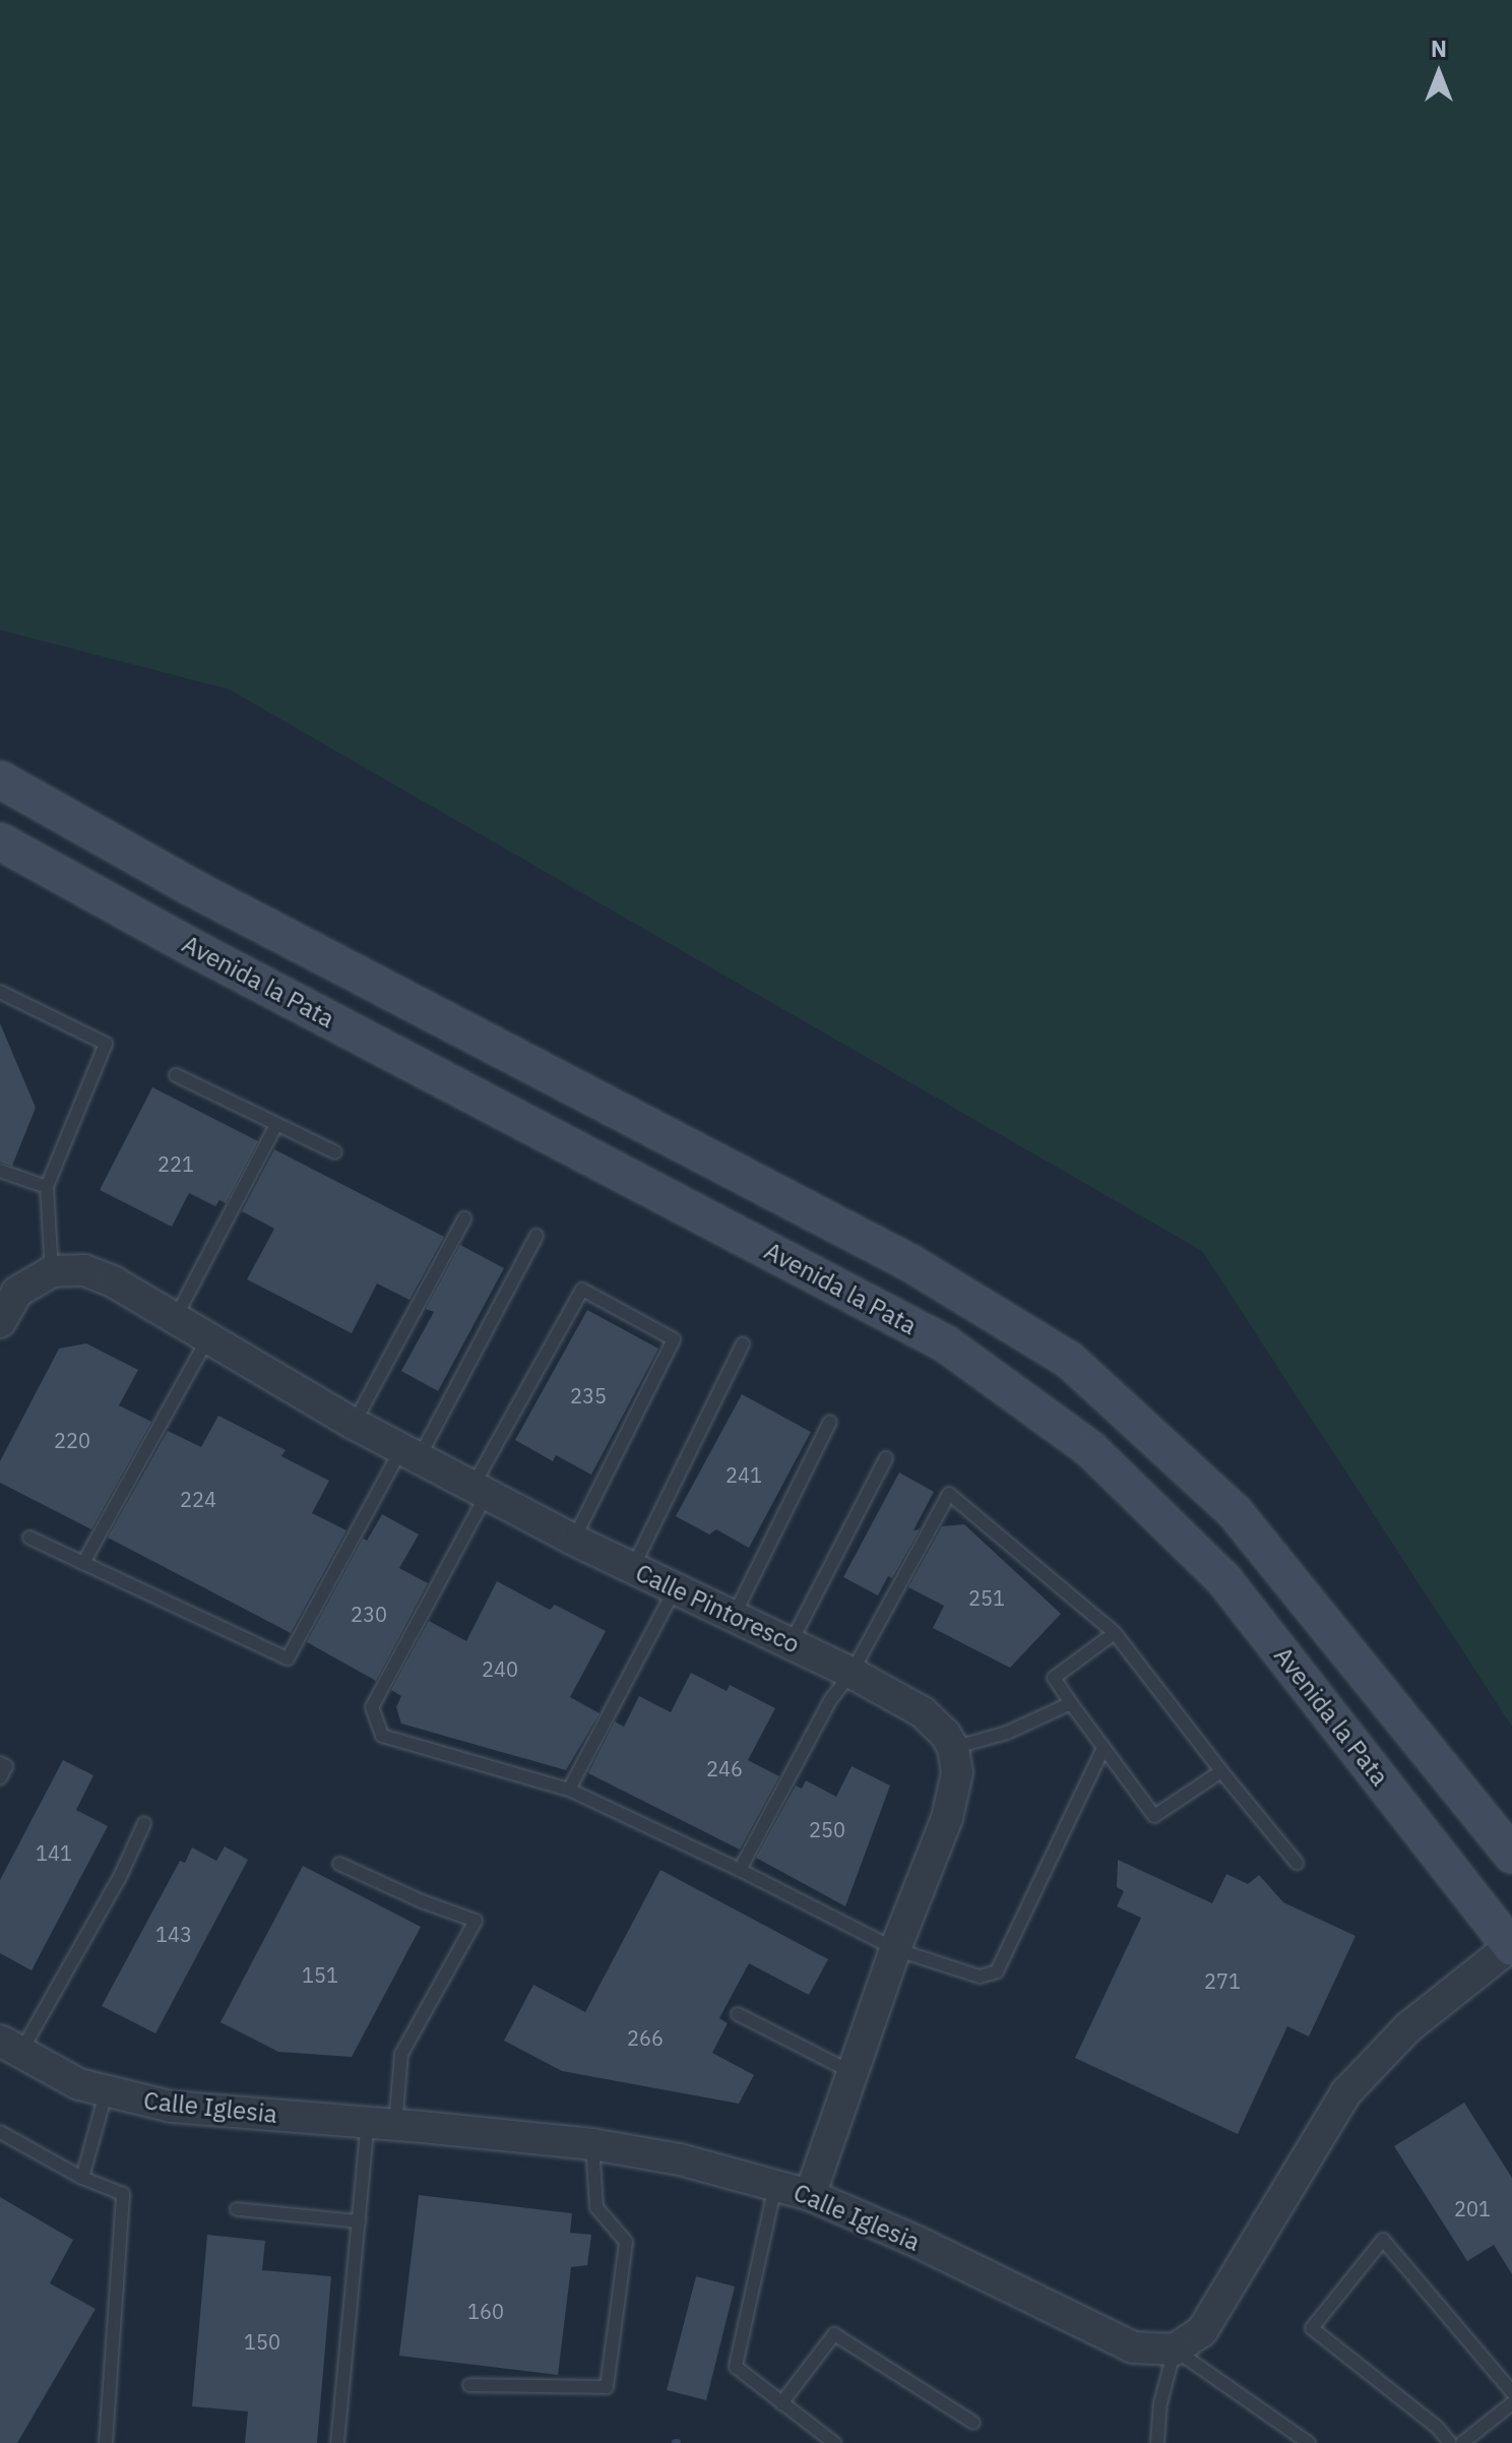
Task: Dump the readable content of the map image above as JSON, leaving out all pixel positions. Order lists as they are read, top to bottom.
{
  "streets": {
    "main road": ["Avenida la Pata"],
    "street": ["Calle Pintoresco", "Calle Iglesia"]
  },
  "house_numbers": [
    "221",
    "235",
    "220",
    "241",
    "224",
    "251",
    "230",
    "240",
    "246",
    "250",
    "141",
    "143",
    "151",
    "271",
    "266",
    "201",
    "160",
    "150"
  ],
  "north": "top"
}
